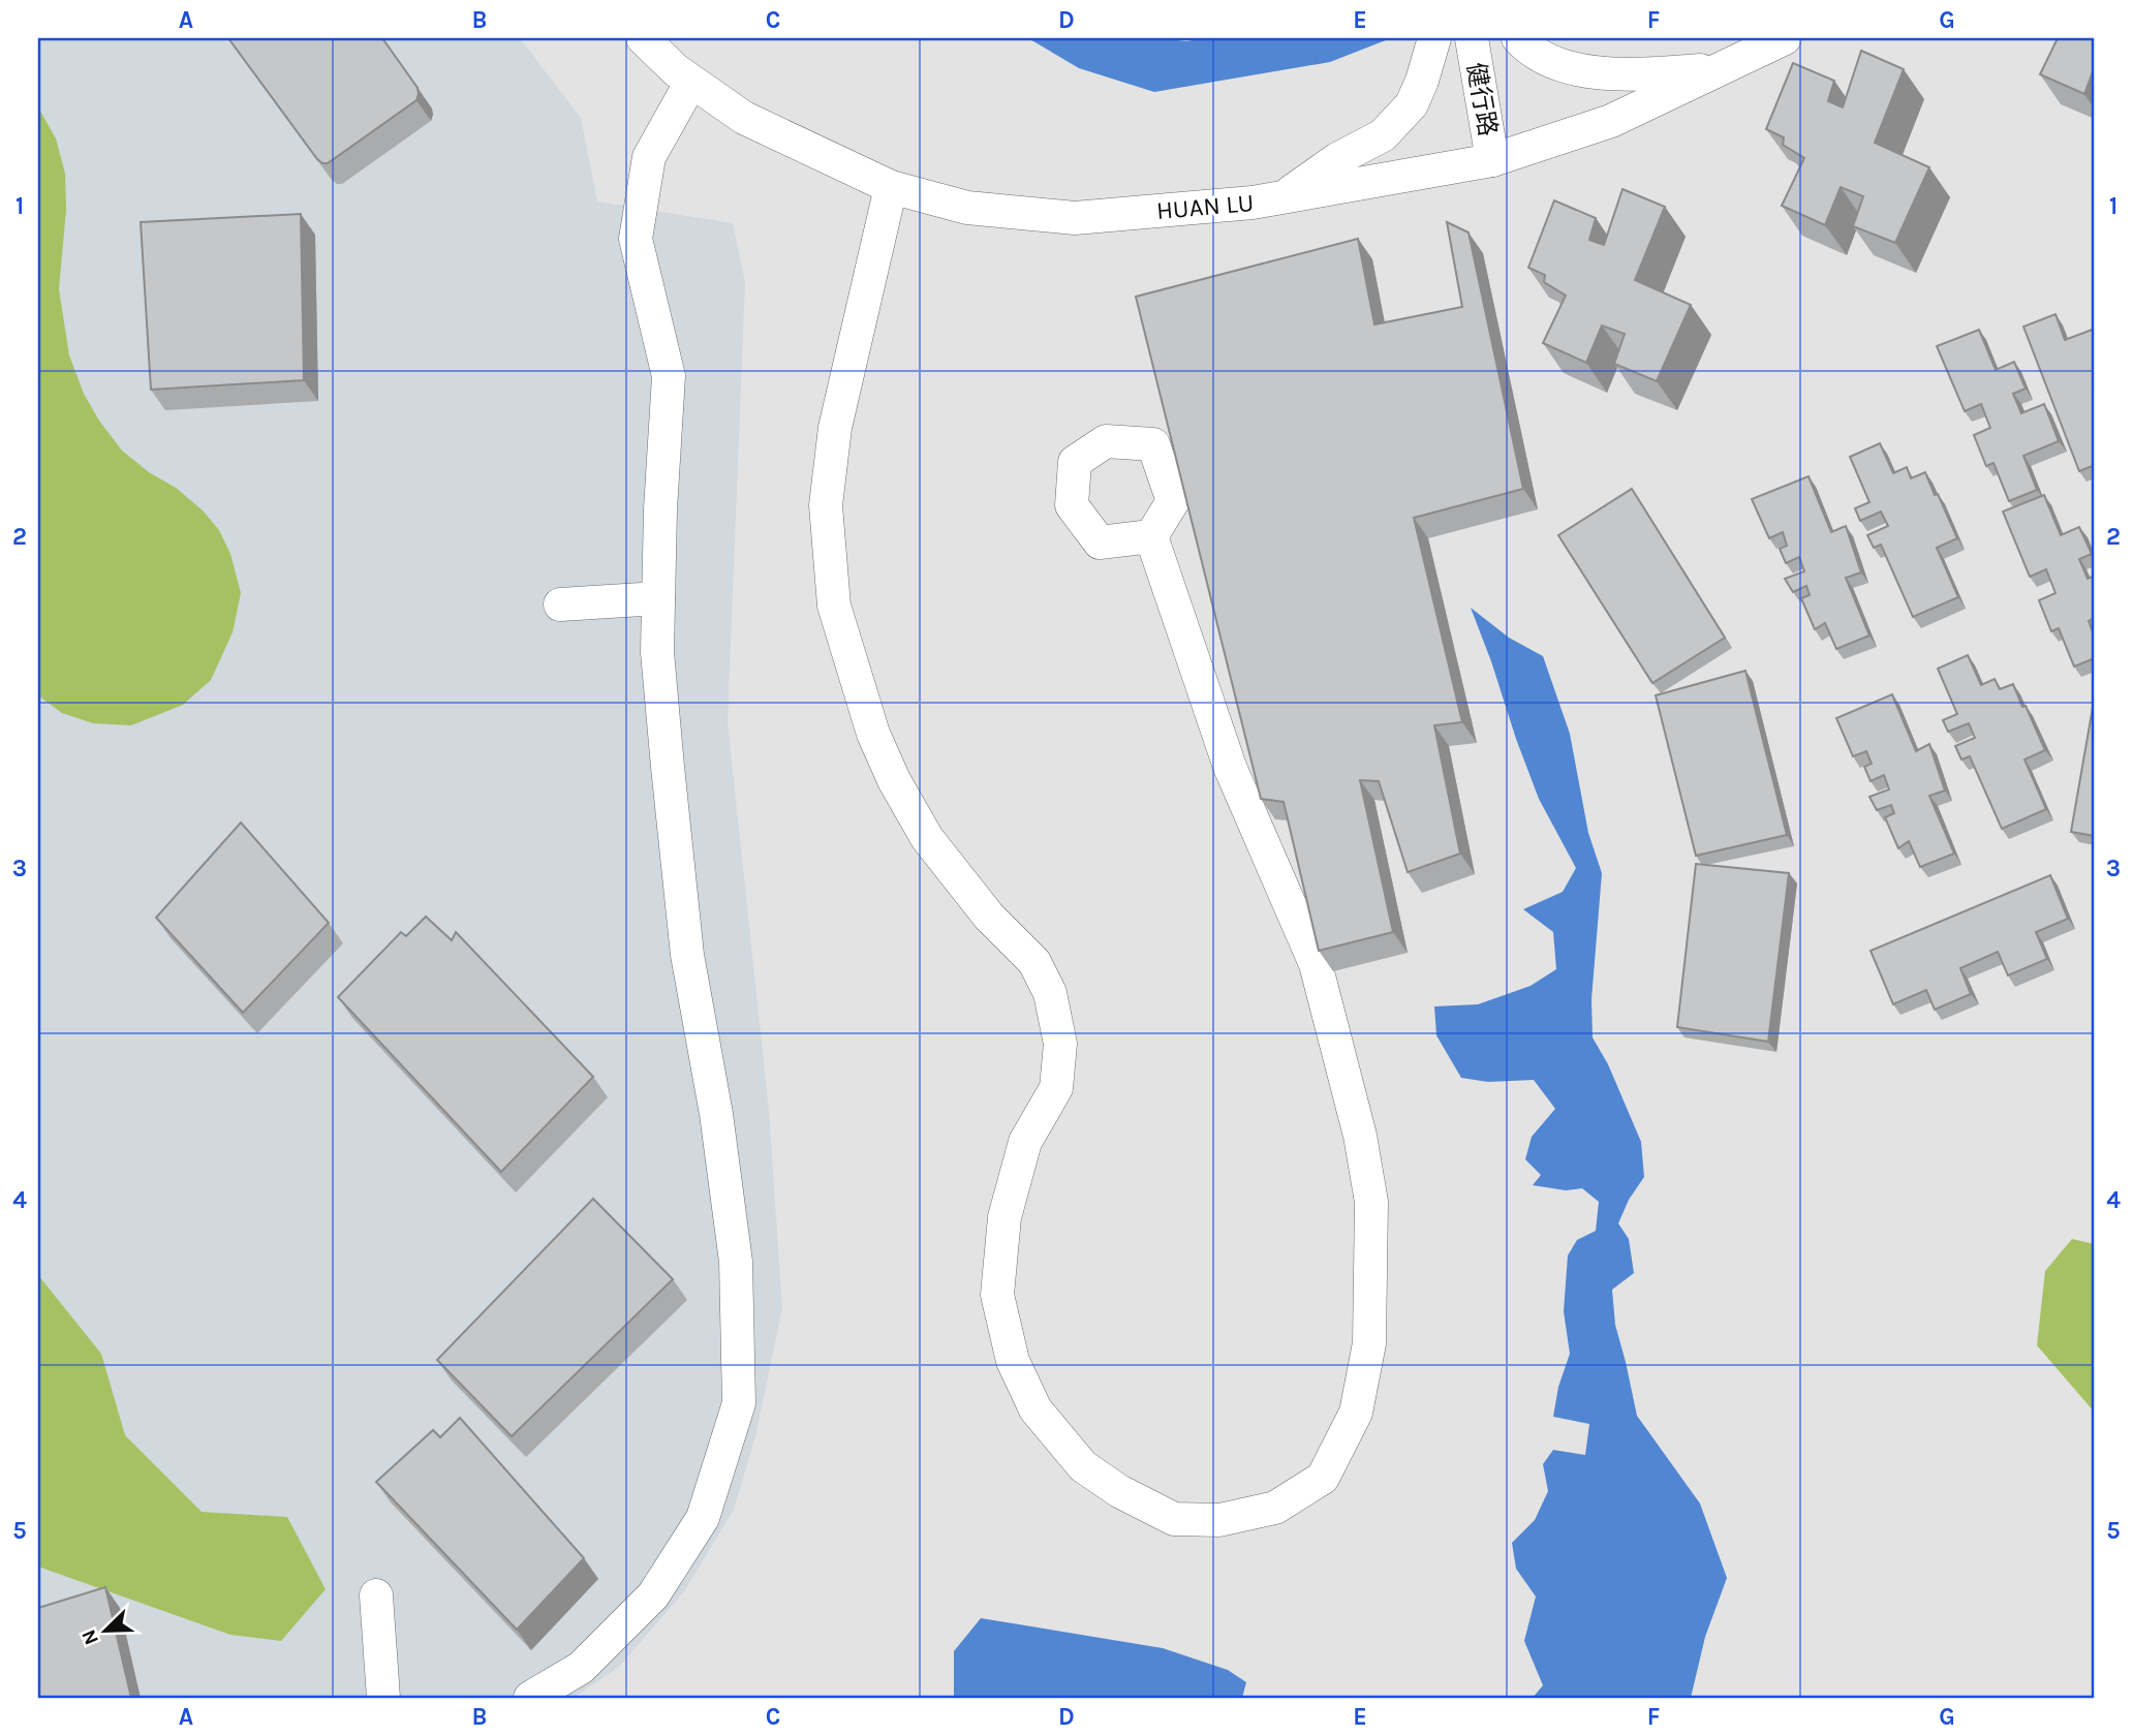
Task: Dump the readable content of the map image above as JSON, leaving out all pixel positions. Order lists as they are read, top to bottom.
{
  "streets": {
    "street": ["健行路", "HUAN LU"]
  },
  "crossings": [
    ["健行路", "HUAN LU"]
  ],
  "north": "bottom left",
  "grid": {
    "columns": [
      "A",
      "B",
      "C",
      "D",
      "E",
      "F",
      "G"
    ],
    "rows": [
      "1",
      "2",
      "3",
      "4",
      "5"
    ]
  }
}
